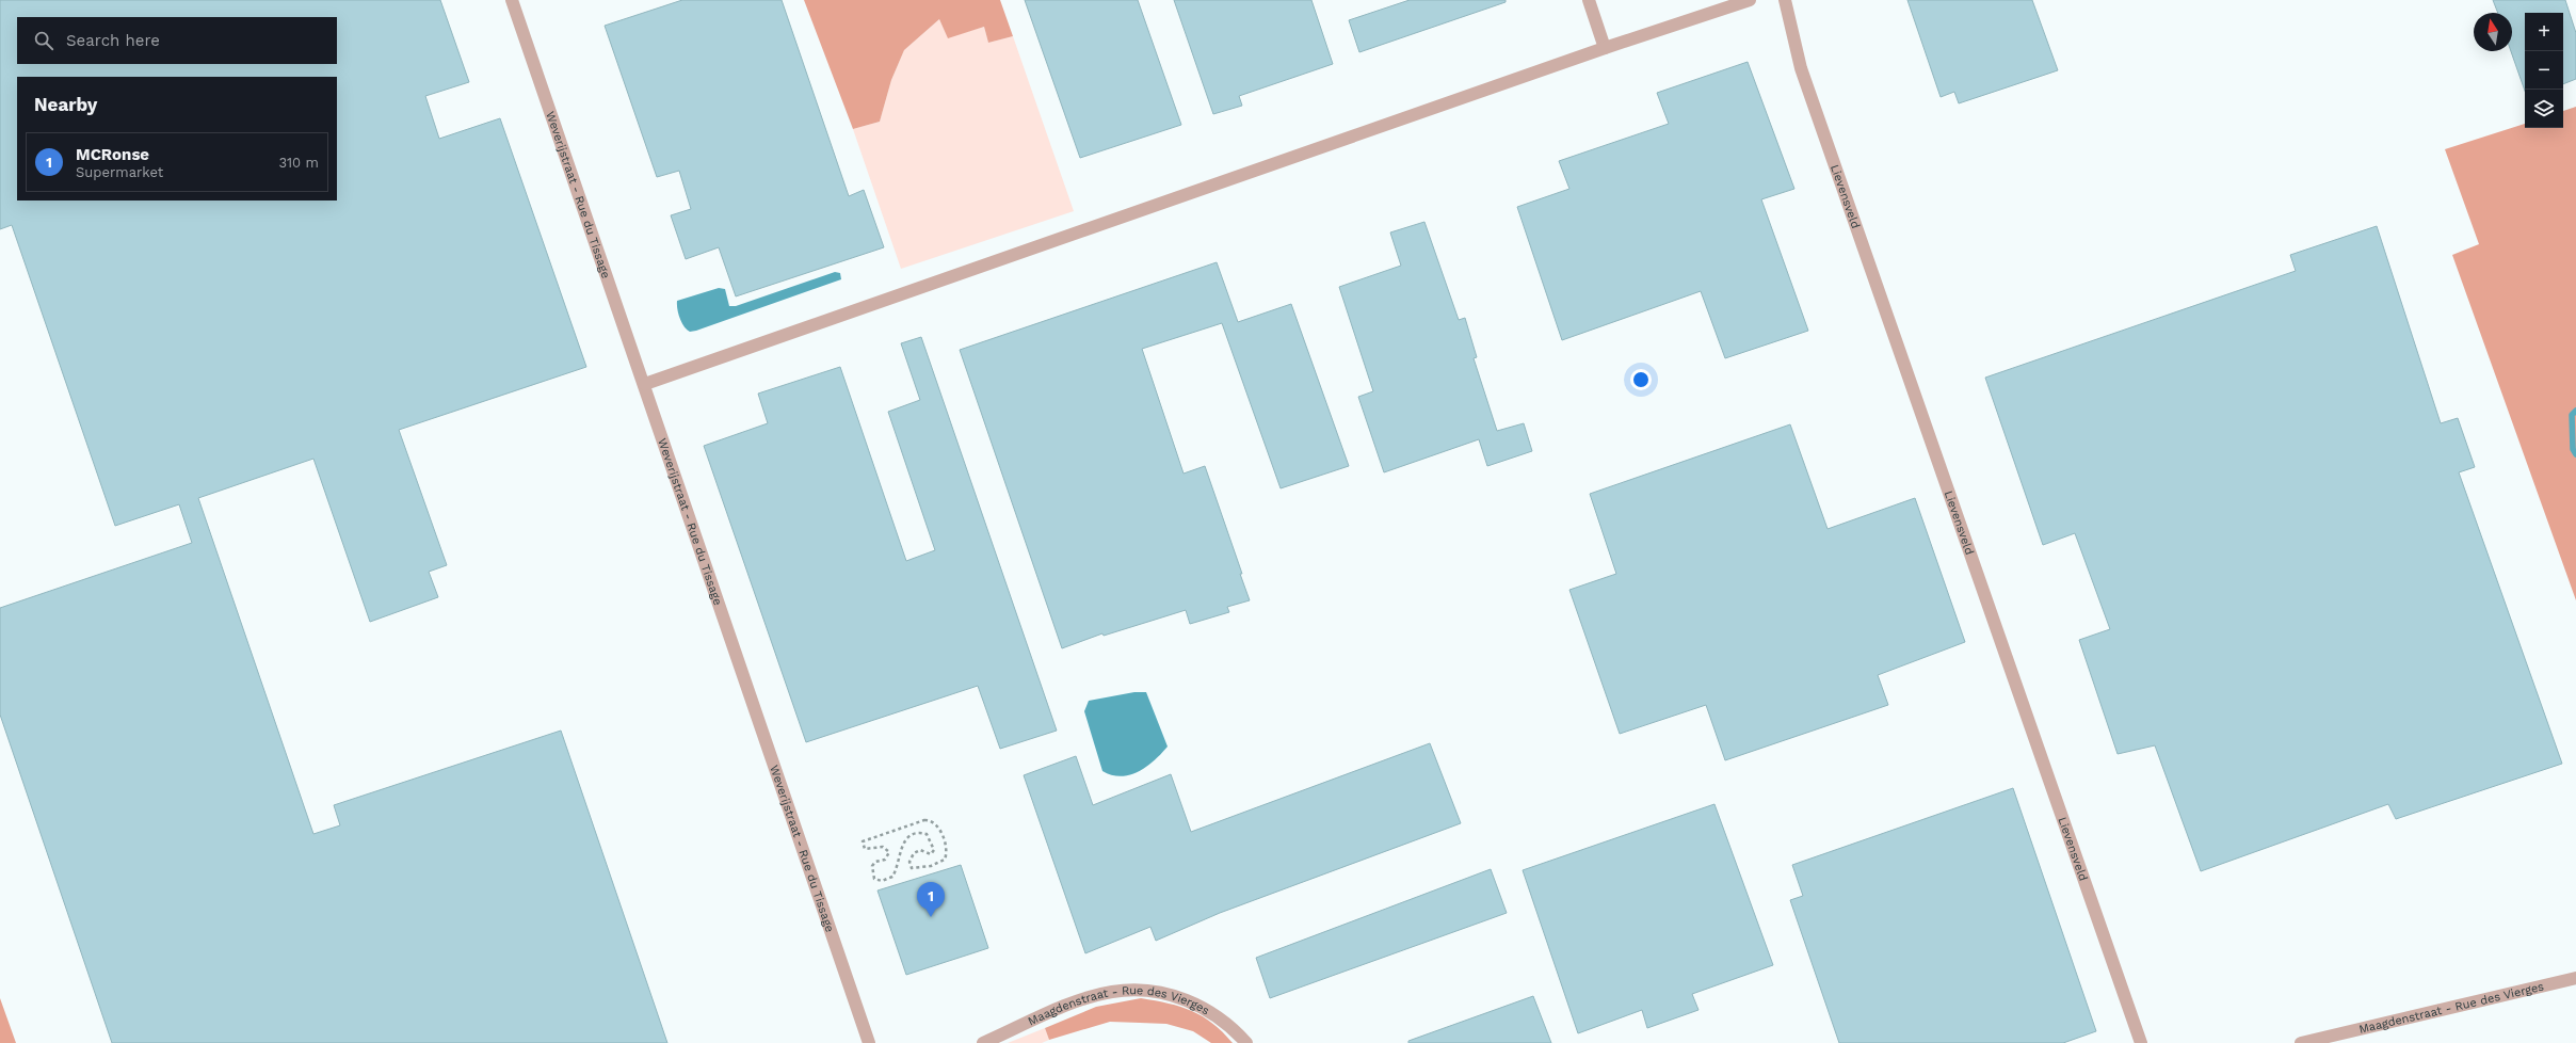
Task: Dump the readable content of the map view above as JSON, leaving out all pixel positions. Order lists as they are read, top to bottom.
{
  "streets": {
    "street": ["Weverijstraat - Rue du Tissage", "Lievensveld", "Maagdenstraat - Rue des Vierges"]
  },
  "north": "top",
  "page": {
    "map_buttons": ["+", "−"],
    "search": "Search here",
    "heading": "Nearby",
    "list": [
      {
        "mark": "1",
        "name": "MCRonse",
        "note": "Supermarket",
        "value": "310 m"
      }
    ],
    "pins": "1"
  }
}
